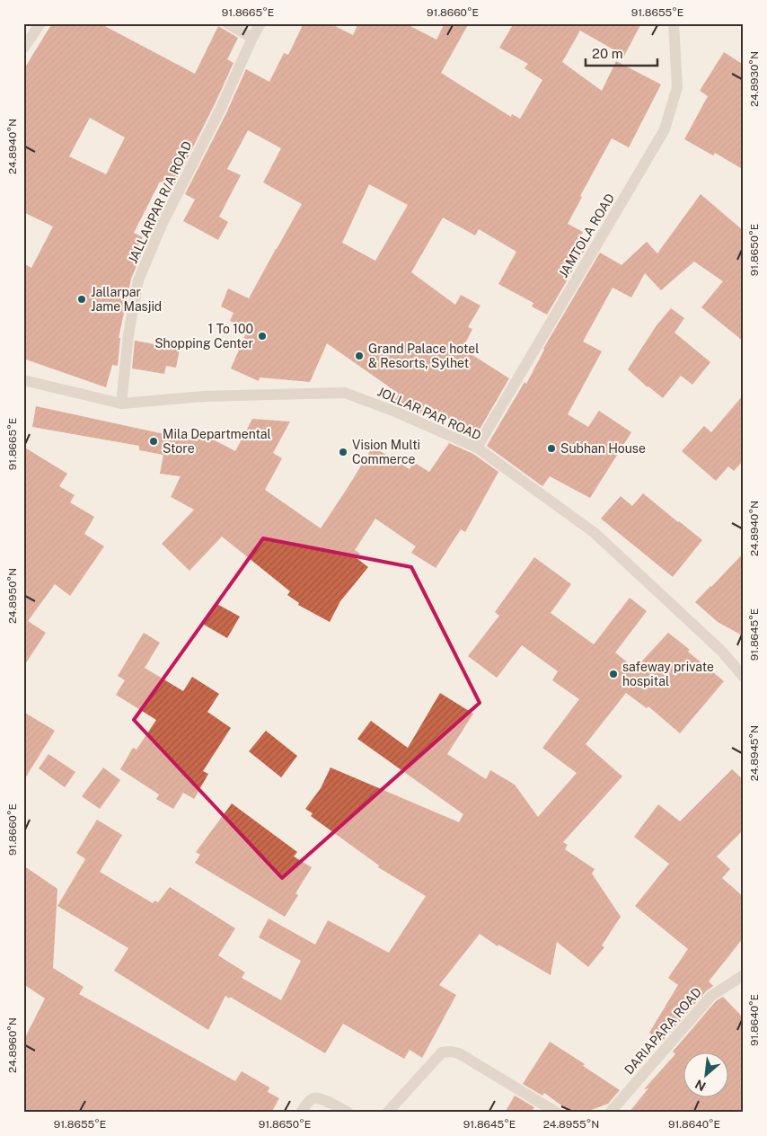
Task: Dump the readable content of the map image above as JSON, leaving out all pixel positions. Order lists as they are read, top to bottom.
{
  "streets": {
    "street": [
      "JALLARPAR R/A ROAD",
      "JAMTOLA ROAD",
      "JOLLAR PAR ROAD",
      "DARIAPARA ROAD"
    ]
  },
  "crossings": [
    ["JALLARPAR R/A ROAD", "JOLLAR PAR ROAD"],
    ["JAMTOLA ROAD", "JOLLAR PAR ROAD"]
  ],
  "places": [
    "Jallarpar Jame Masjid",
    "1 To 100 Shopping Center",
    "Grand Palace hotel & Resorts, Sylhet",
    "Mila Departmental Store",
    "Subhan House",
    "Vision Multi Commerce",
    "safeway private hospital"
  ],
  "scale_bar": "20 m",
  "north": "bottom left",
  "coordinates": [
    "91.8665°E",
    "91.8660°E",
    "91.8655°E",
    "24.8930°N",
    "24.8940°N",
    "91.8650°E",
    "24.8950°N",
    "91.8645°E",
    "24.8945°N",
    "91.8640°E",
    "24.8960°N",
    "24.8955°N"
  ]
}
